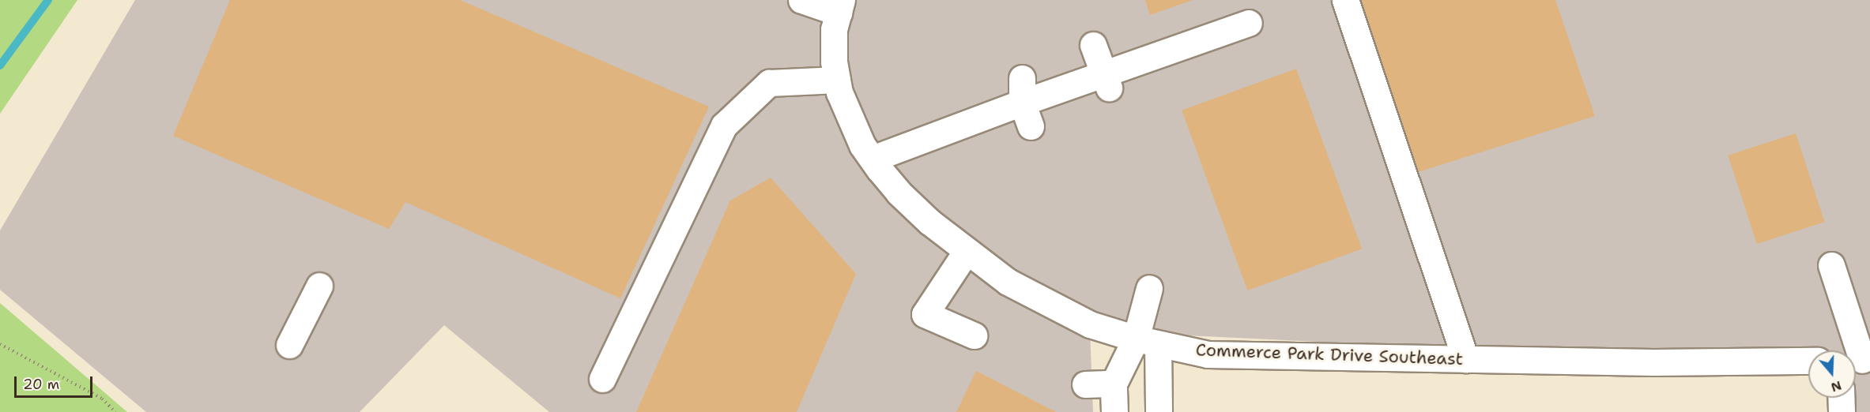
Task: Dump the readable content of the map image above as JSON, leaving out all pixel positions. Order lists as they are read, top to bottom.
{
  "streets": {
    "street": ["Commerce Park Drive Southeast"]
  },
  "scale_bar": "20 m",
  "north": "bottom"
}
